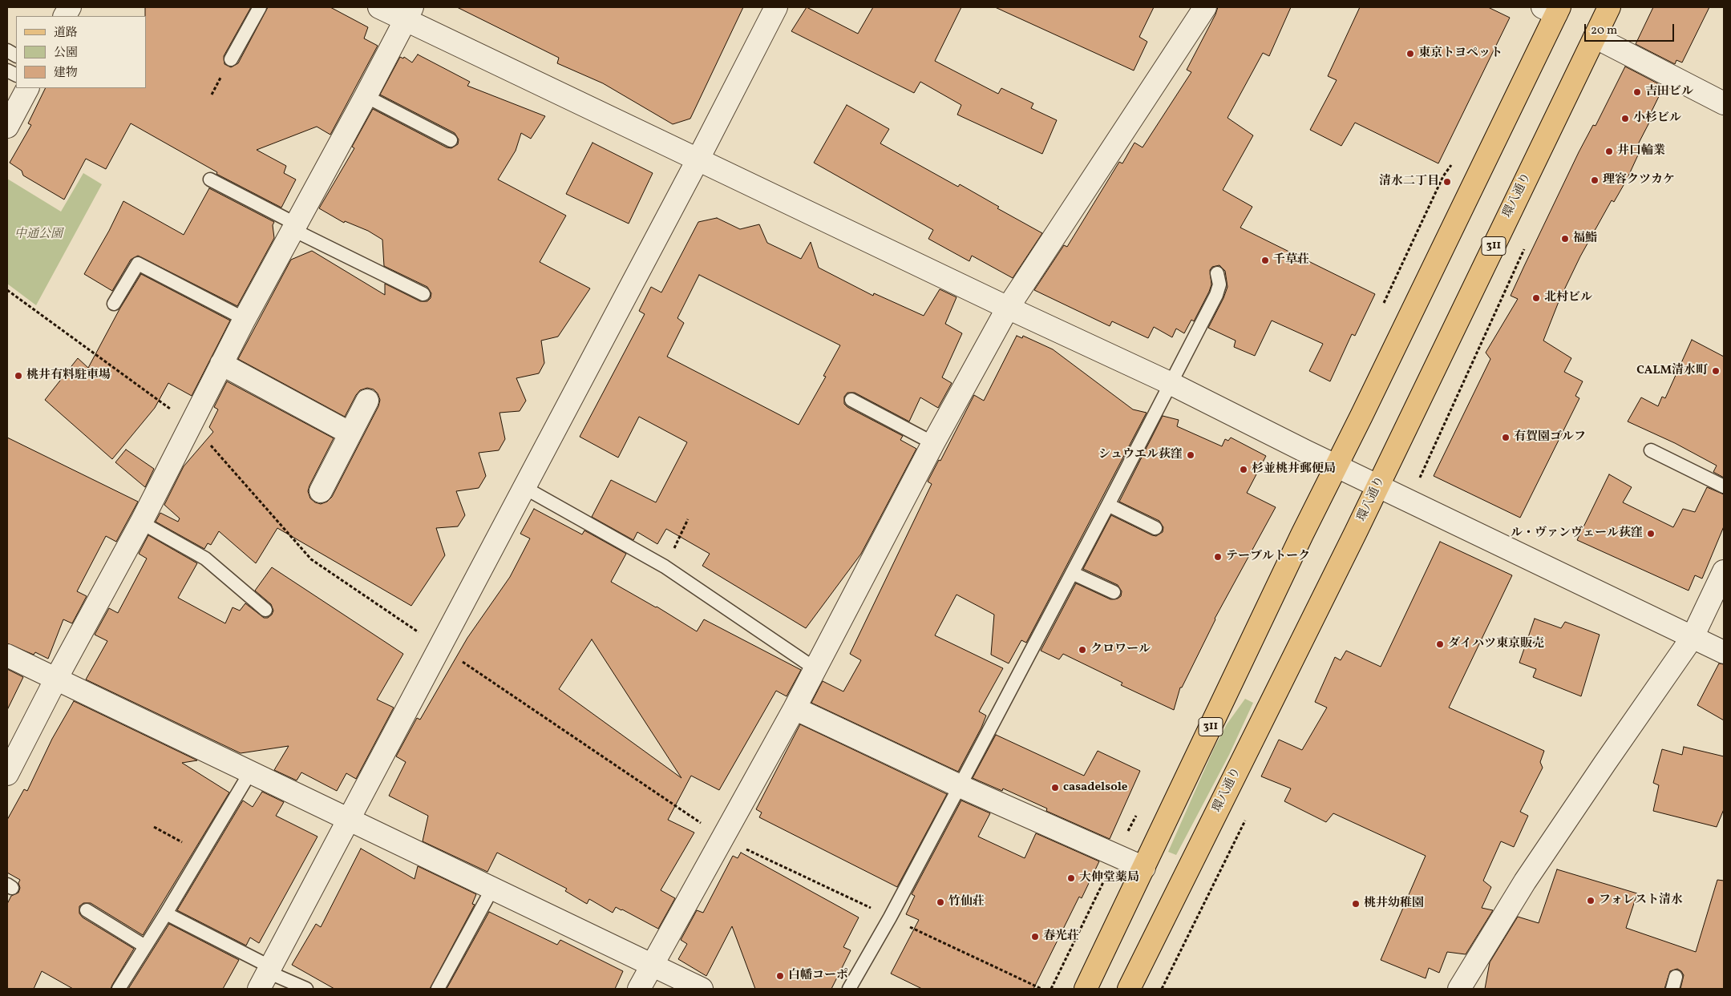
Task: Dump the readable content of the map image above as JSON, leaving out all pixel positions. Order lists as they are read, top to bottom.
{
  "streets": {
    "main road": ["環八通り", "311"]
  },
  "parks": ["中通公園"],
  "places": [
    "東京トヨペット",
    "吉田ビル",
    "小杉ビル",
    "井口輪業",
    "理容クツカケ",
    "清水二丁目",
    "福鮨",
    "千草荘",
    "北村ビル",
    "CALM清水町",
    "桃井有料駐車場",
    "有賀園ゴルフ",
    "シュウエル荻窪",
    "杉並桃井郵便局",
    "ル・ヴァンヴェール荻窪",
    "テーブルトーク",
    "ダイハツ東京販売",
    "クロワール",
    "casadelsole",
    "大伸堂薬局",
    "フォレスト清水",
    "竹仙荘",
    "桃井幼稚園",
    "春光荘",
    "白幡コーポ"
  ],
  "legend": ["道路", "公園", "建物"],
  "scale_bar": "20 m"
}
